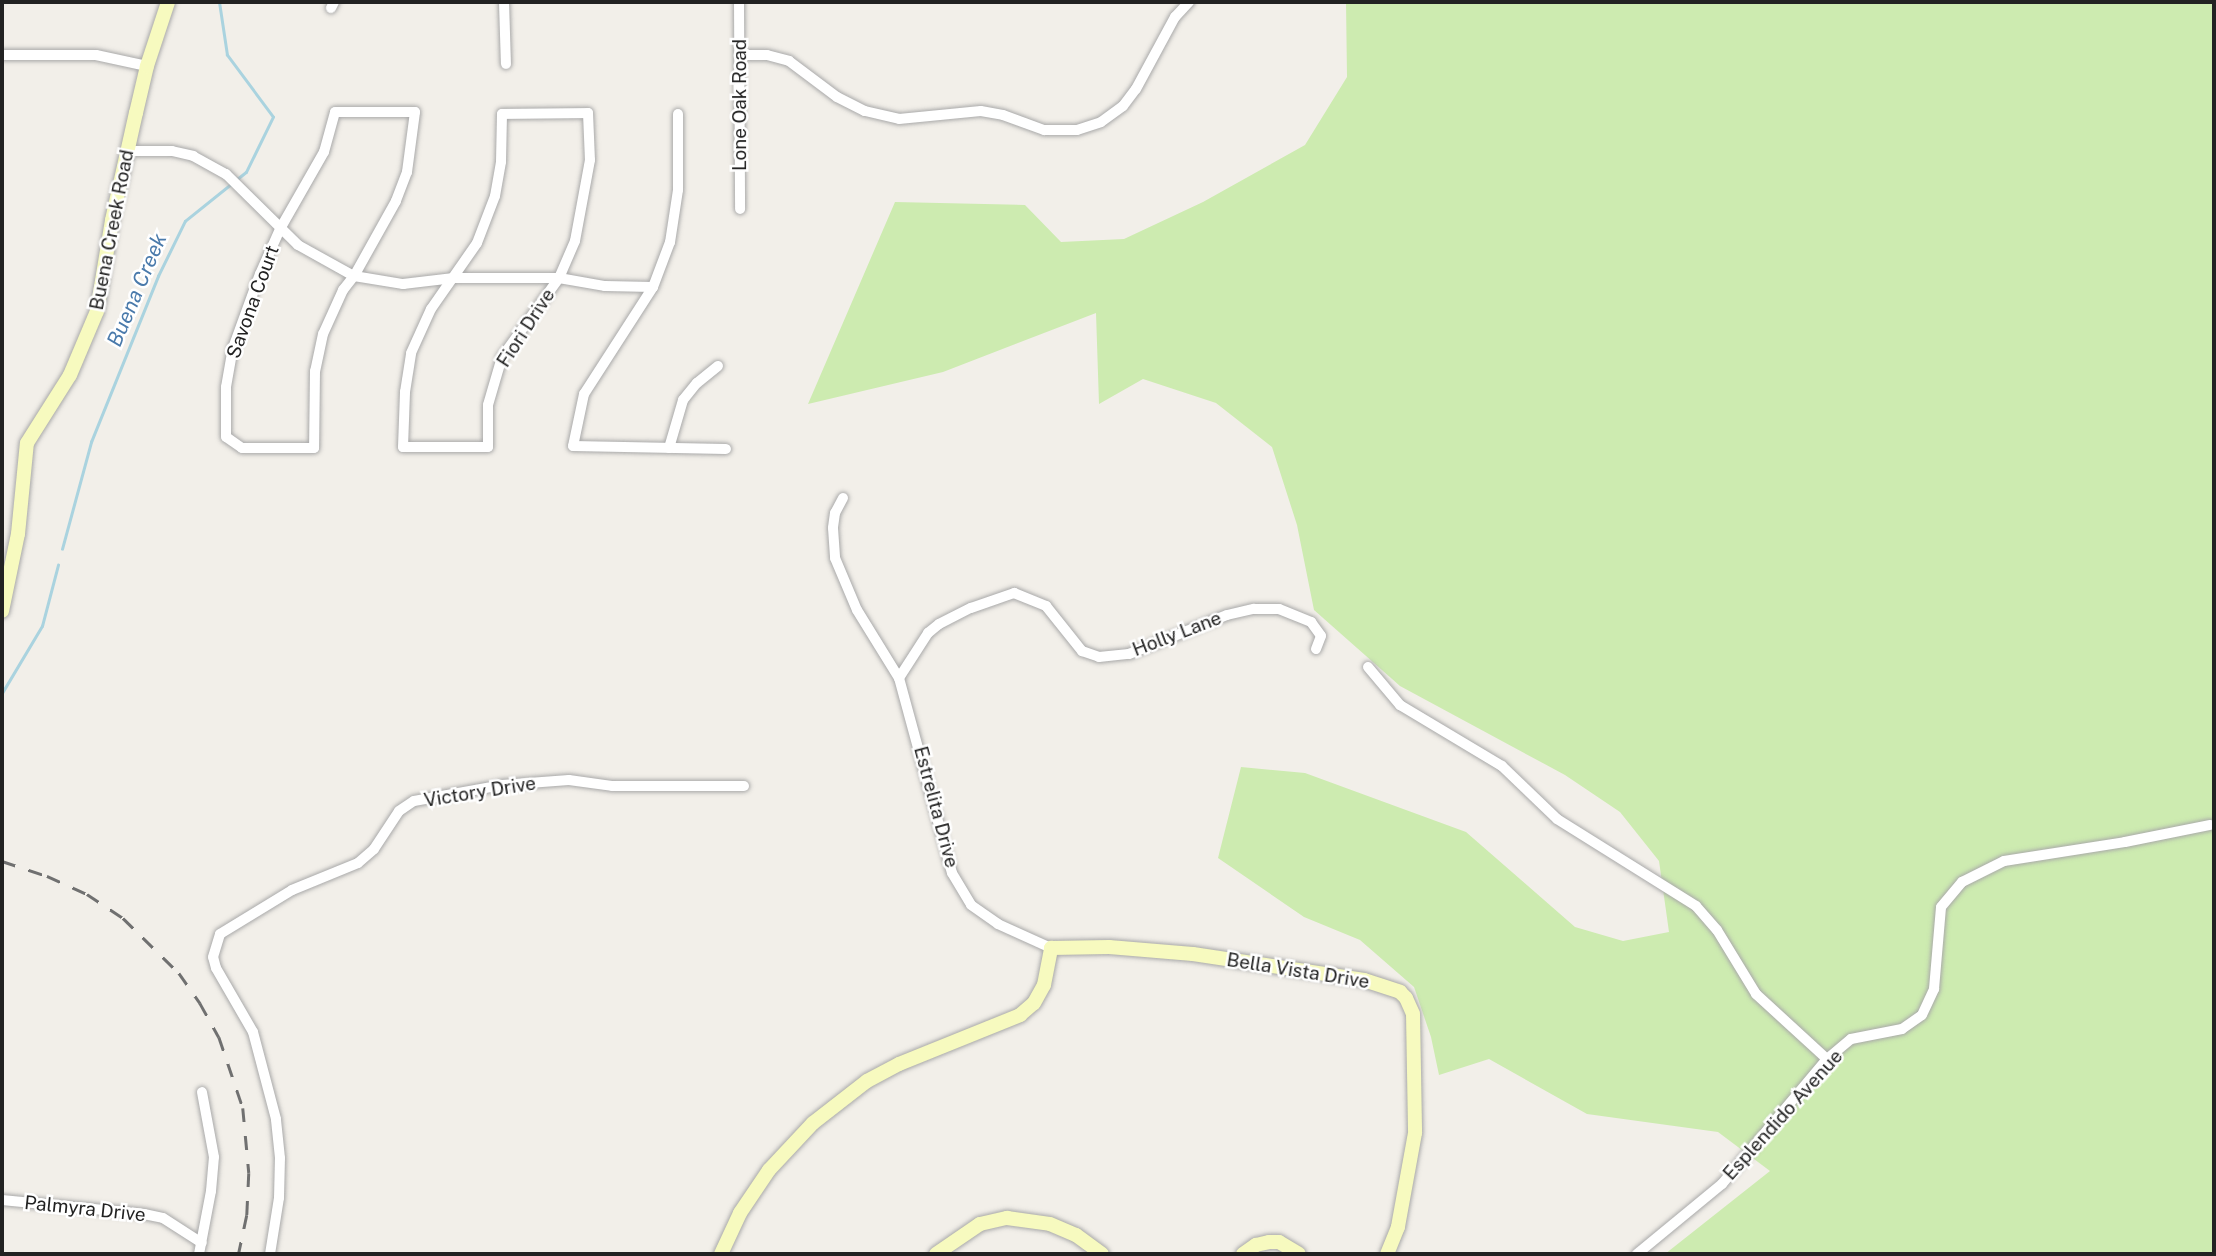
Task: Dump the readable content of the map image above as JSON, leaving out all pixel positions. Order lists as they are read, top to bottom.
{
  "streets": {
    "street": [
      "Lone Oak Road",
      "Buena Creek Road",
      "Savona Court",
      "Fiori Drive",
      "Holly Lane",
      "Victory Drive",
      "Estrelita Drive",
      "Bella Vista Drive",
      "Esplendido Avenue",
      "Palmyra Drive"
    ]
  },
  "crossings": [
    ["Holly Lane", "Estrelita Drive"],
    ["Estrelita Drive", "Bella Vista Drive"]
  ],
  "water": ["Buena Creek"]
}
